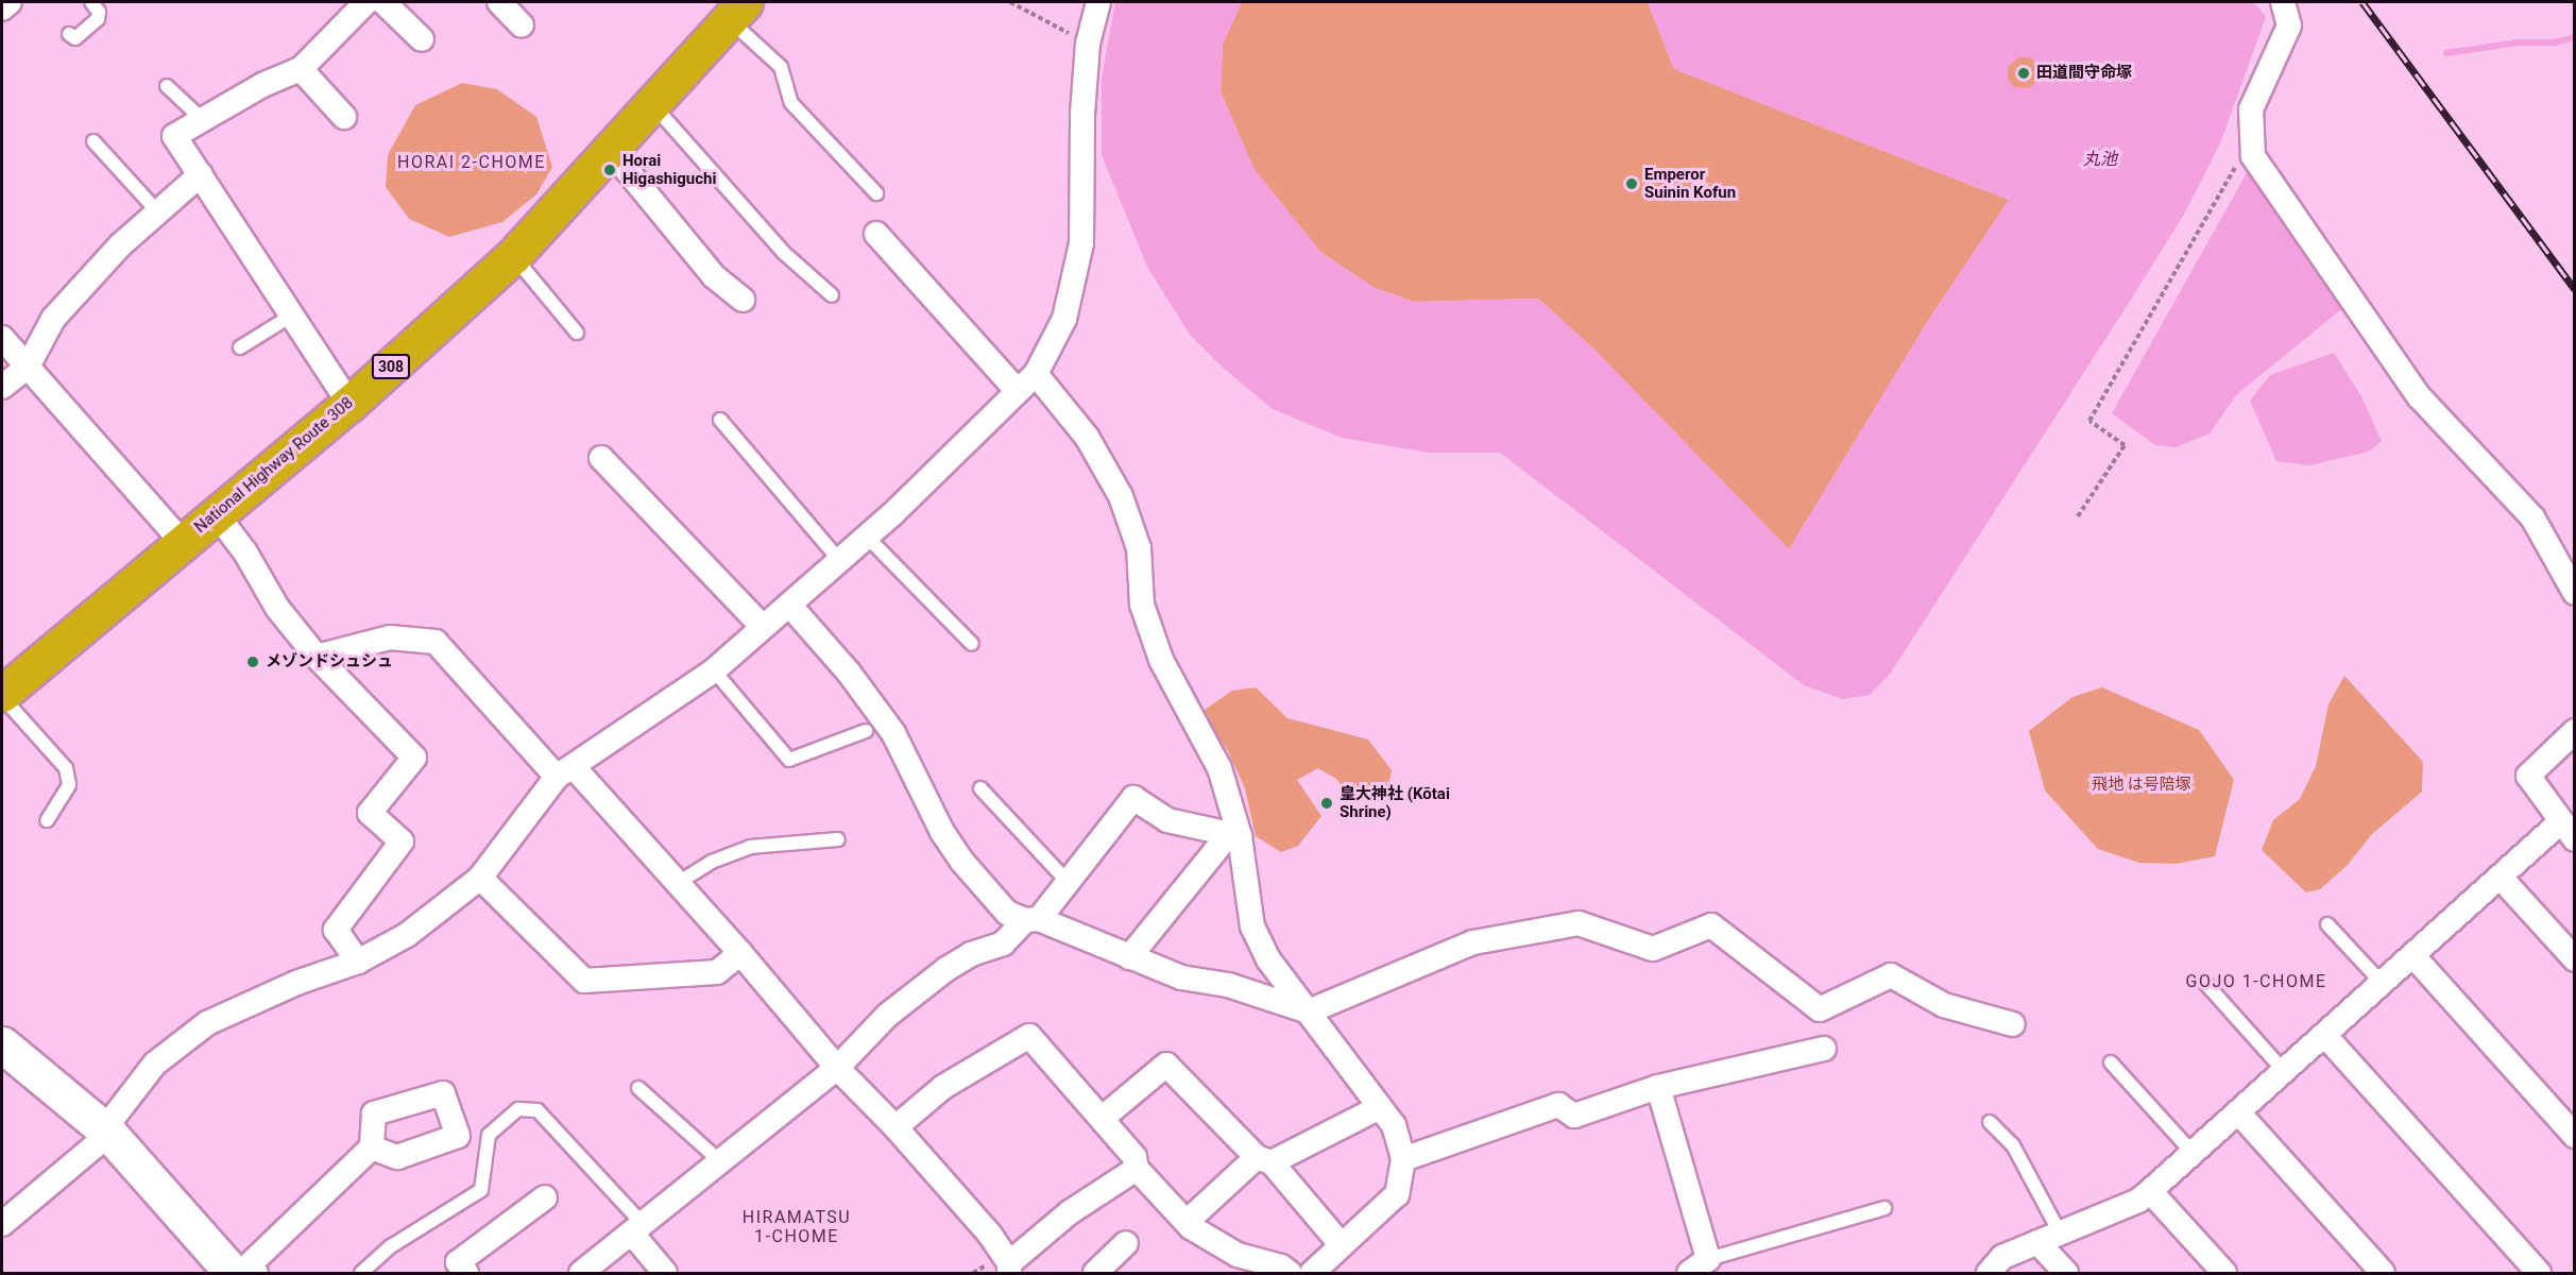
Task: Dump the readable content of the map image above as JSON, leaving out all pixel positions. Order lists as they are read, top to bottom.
{
  "streets": {
    "highway": ["308", "National Highway Route 308"]
  },
  "districts": ["HORAI 2-CHOME", "GOJO 1-CHOME", "HIRAMATSU 1-CHOME"],
  "water": ["丸池"],
  "parks": ["飛地 は号陪塚"],
  "places": [
    "田道間守命塚",
    "Horai Higashiguchi",
    "Emperor Suinin Kofun",
    "メゾンドシュシュ",
    "皇大神社 (Kōtai Shrine)"
  ]
}
